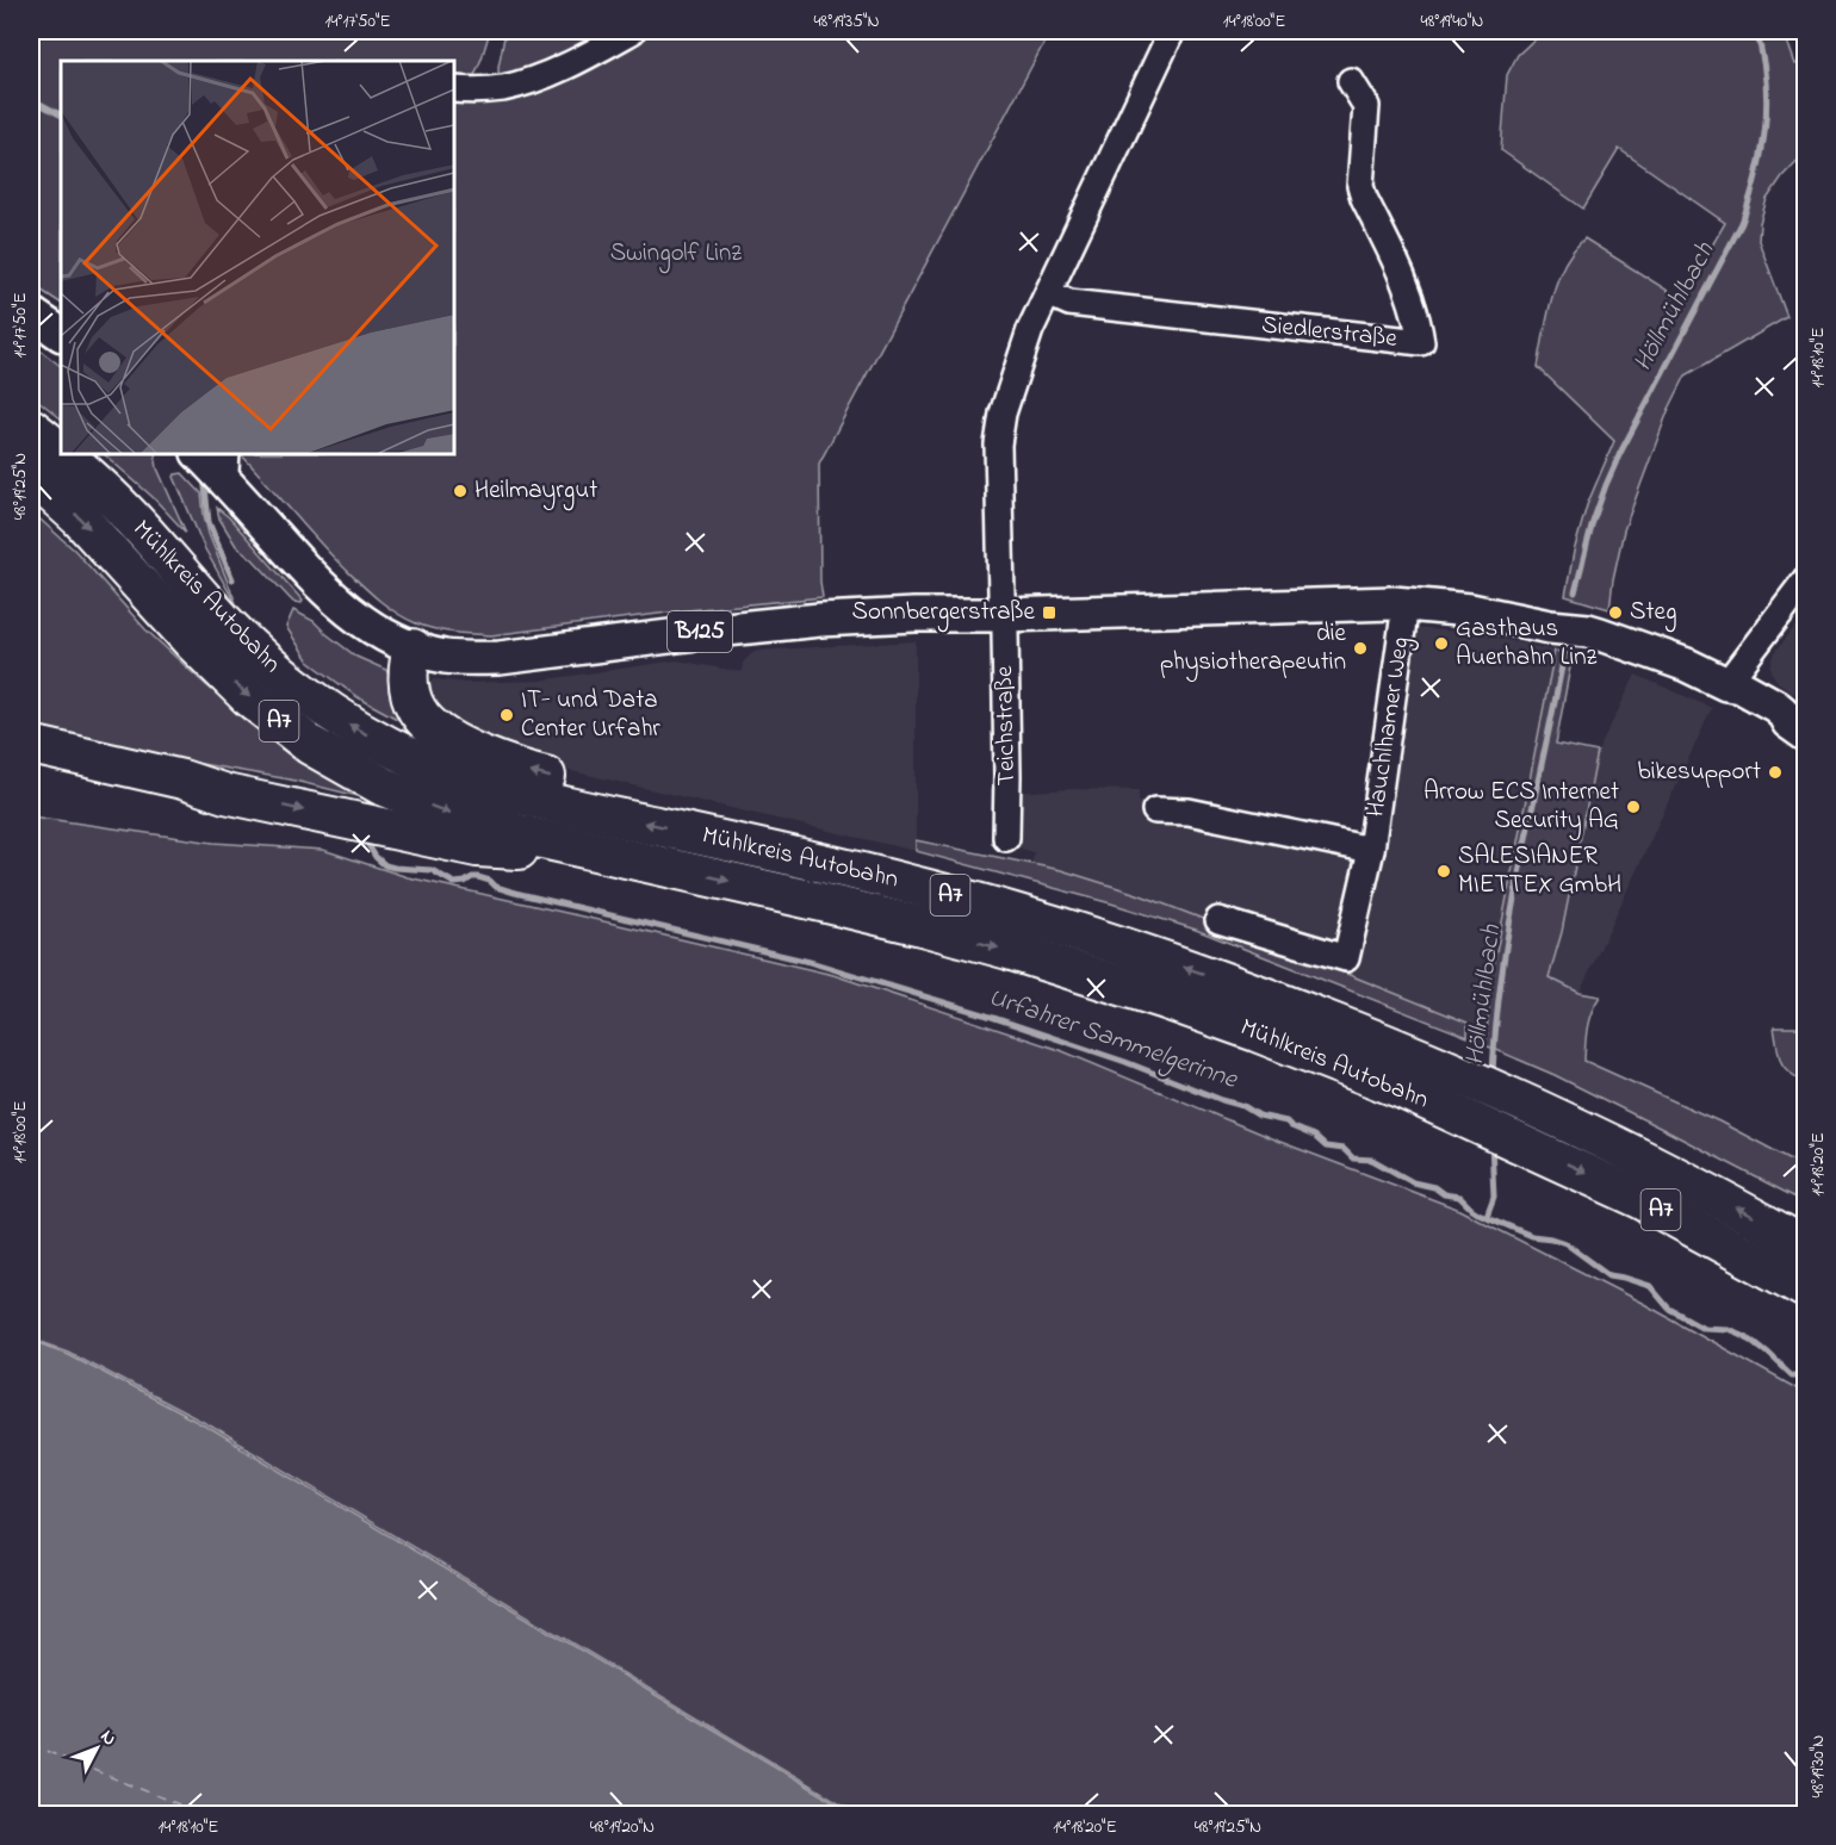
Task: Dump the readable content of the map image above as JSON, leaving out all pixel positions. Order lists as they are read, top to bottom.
{
  "streets": {
    "highway": ["Mühlkreis Autobahn", "A7"],
    "main road": ["B125"],
    "street": ["Siedlerstraße", "Teichstraße", "Hauchlhamer Weg"]
  },
  "crossings": [
    ["Mühlkreis Autobahn", "A7"],
    ["B125", "Teichstraße"],
    ["B125", "Hauchlhamer Weg"]
  ],
  "water": ["Höllmühlbach", "Urfahrer Sammelgerinne"],
  "parks": ["Swingolf Linz"],
  "places": {
    "other": [
      "Heilmayrgut",
      "Steg",
      "Gasthaus Auerhahn Linz",
      "die physiotherapeutin",
      "IT- und Data Center Urfahr",
      "bikesupport",
      "Arrow ECS Internet Security AG",
      "SALESIANER MIETTEX GmbH"
    ],
    "transit": ["Sonnbergerstraße"]
  },
  "north": "top right",
  "coordinates": [
    "14°17'50\"E",
    "48°19'35\"N",
    "14°18'00\"E",
    "48°19'40\"N",
    "14°18'10\"E",
    "48°19'25\"N",
    "14°18'20\"E",
    "48°19'30\"N",
    "48°19'20\"N"
  ]
}
